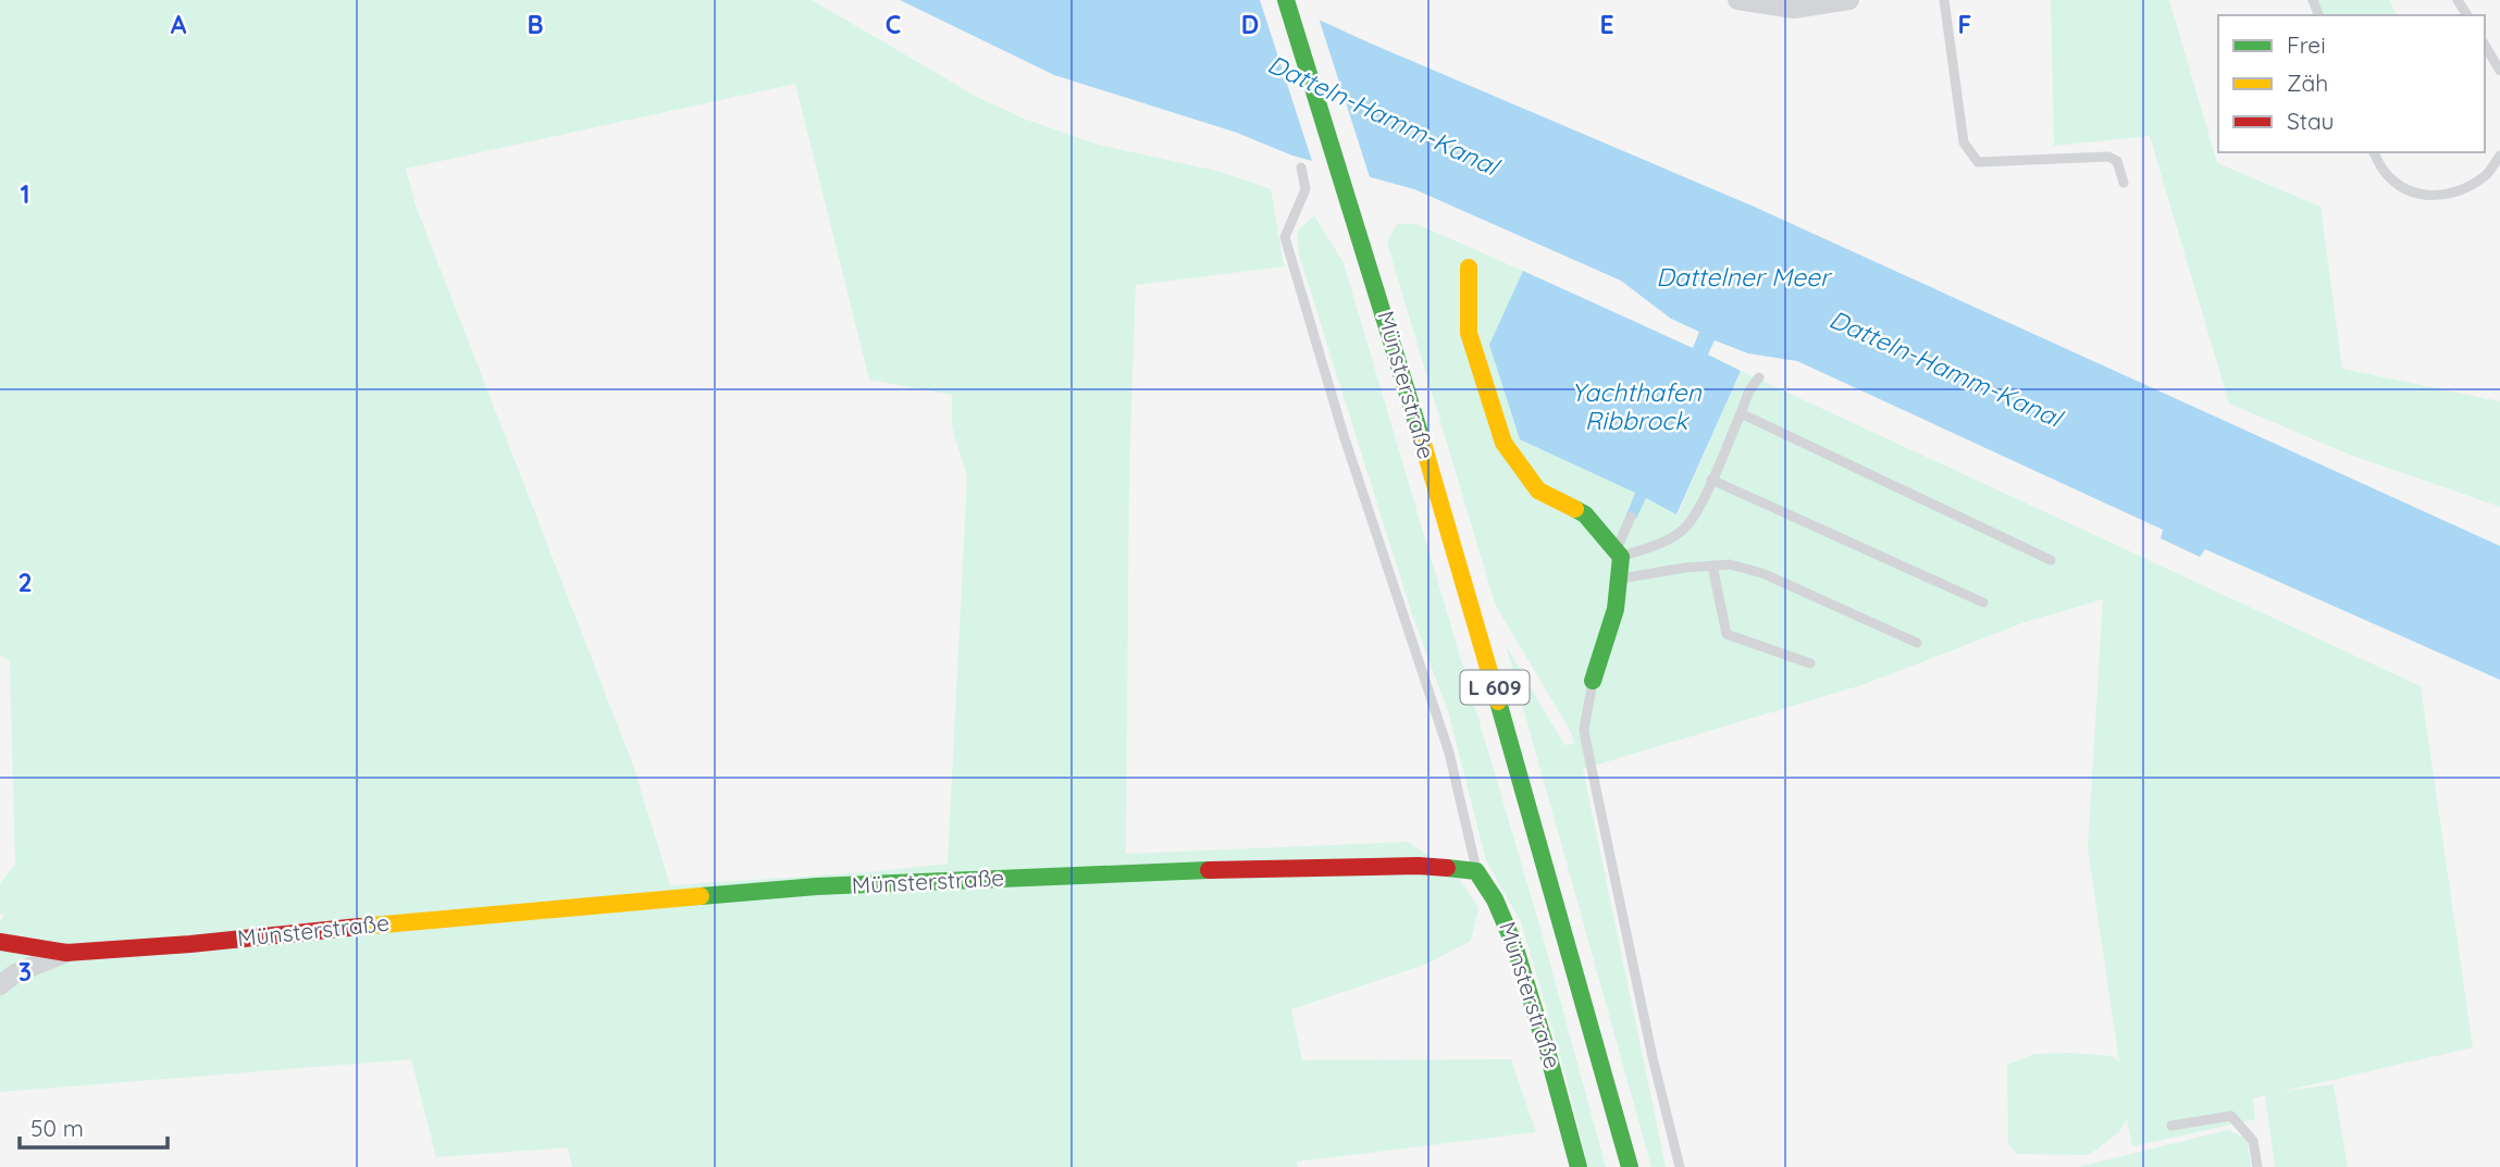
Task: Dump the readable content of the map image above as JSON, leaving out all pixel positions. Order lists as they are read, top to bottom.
{
  "streets": {
    "street": ["Münsterstraße", "L 609"]
  },
  "water": ["Datteln-Hamm-Kanal", "Dattelner Meer", "Yachthafen Ribbrock"],
  "legend": ["Frei", "Zäh", "Stau"],
  "scale_bar": "50 m",
  "grid": {
    "columns": [
      "A",
      "B",
      "C",
      "D",
      "E",
      "F"
    ],
    "rows": ["1", "2", "3"]
  }
}
